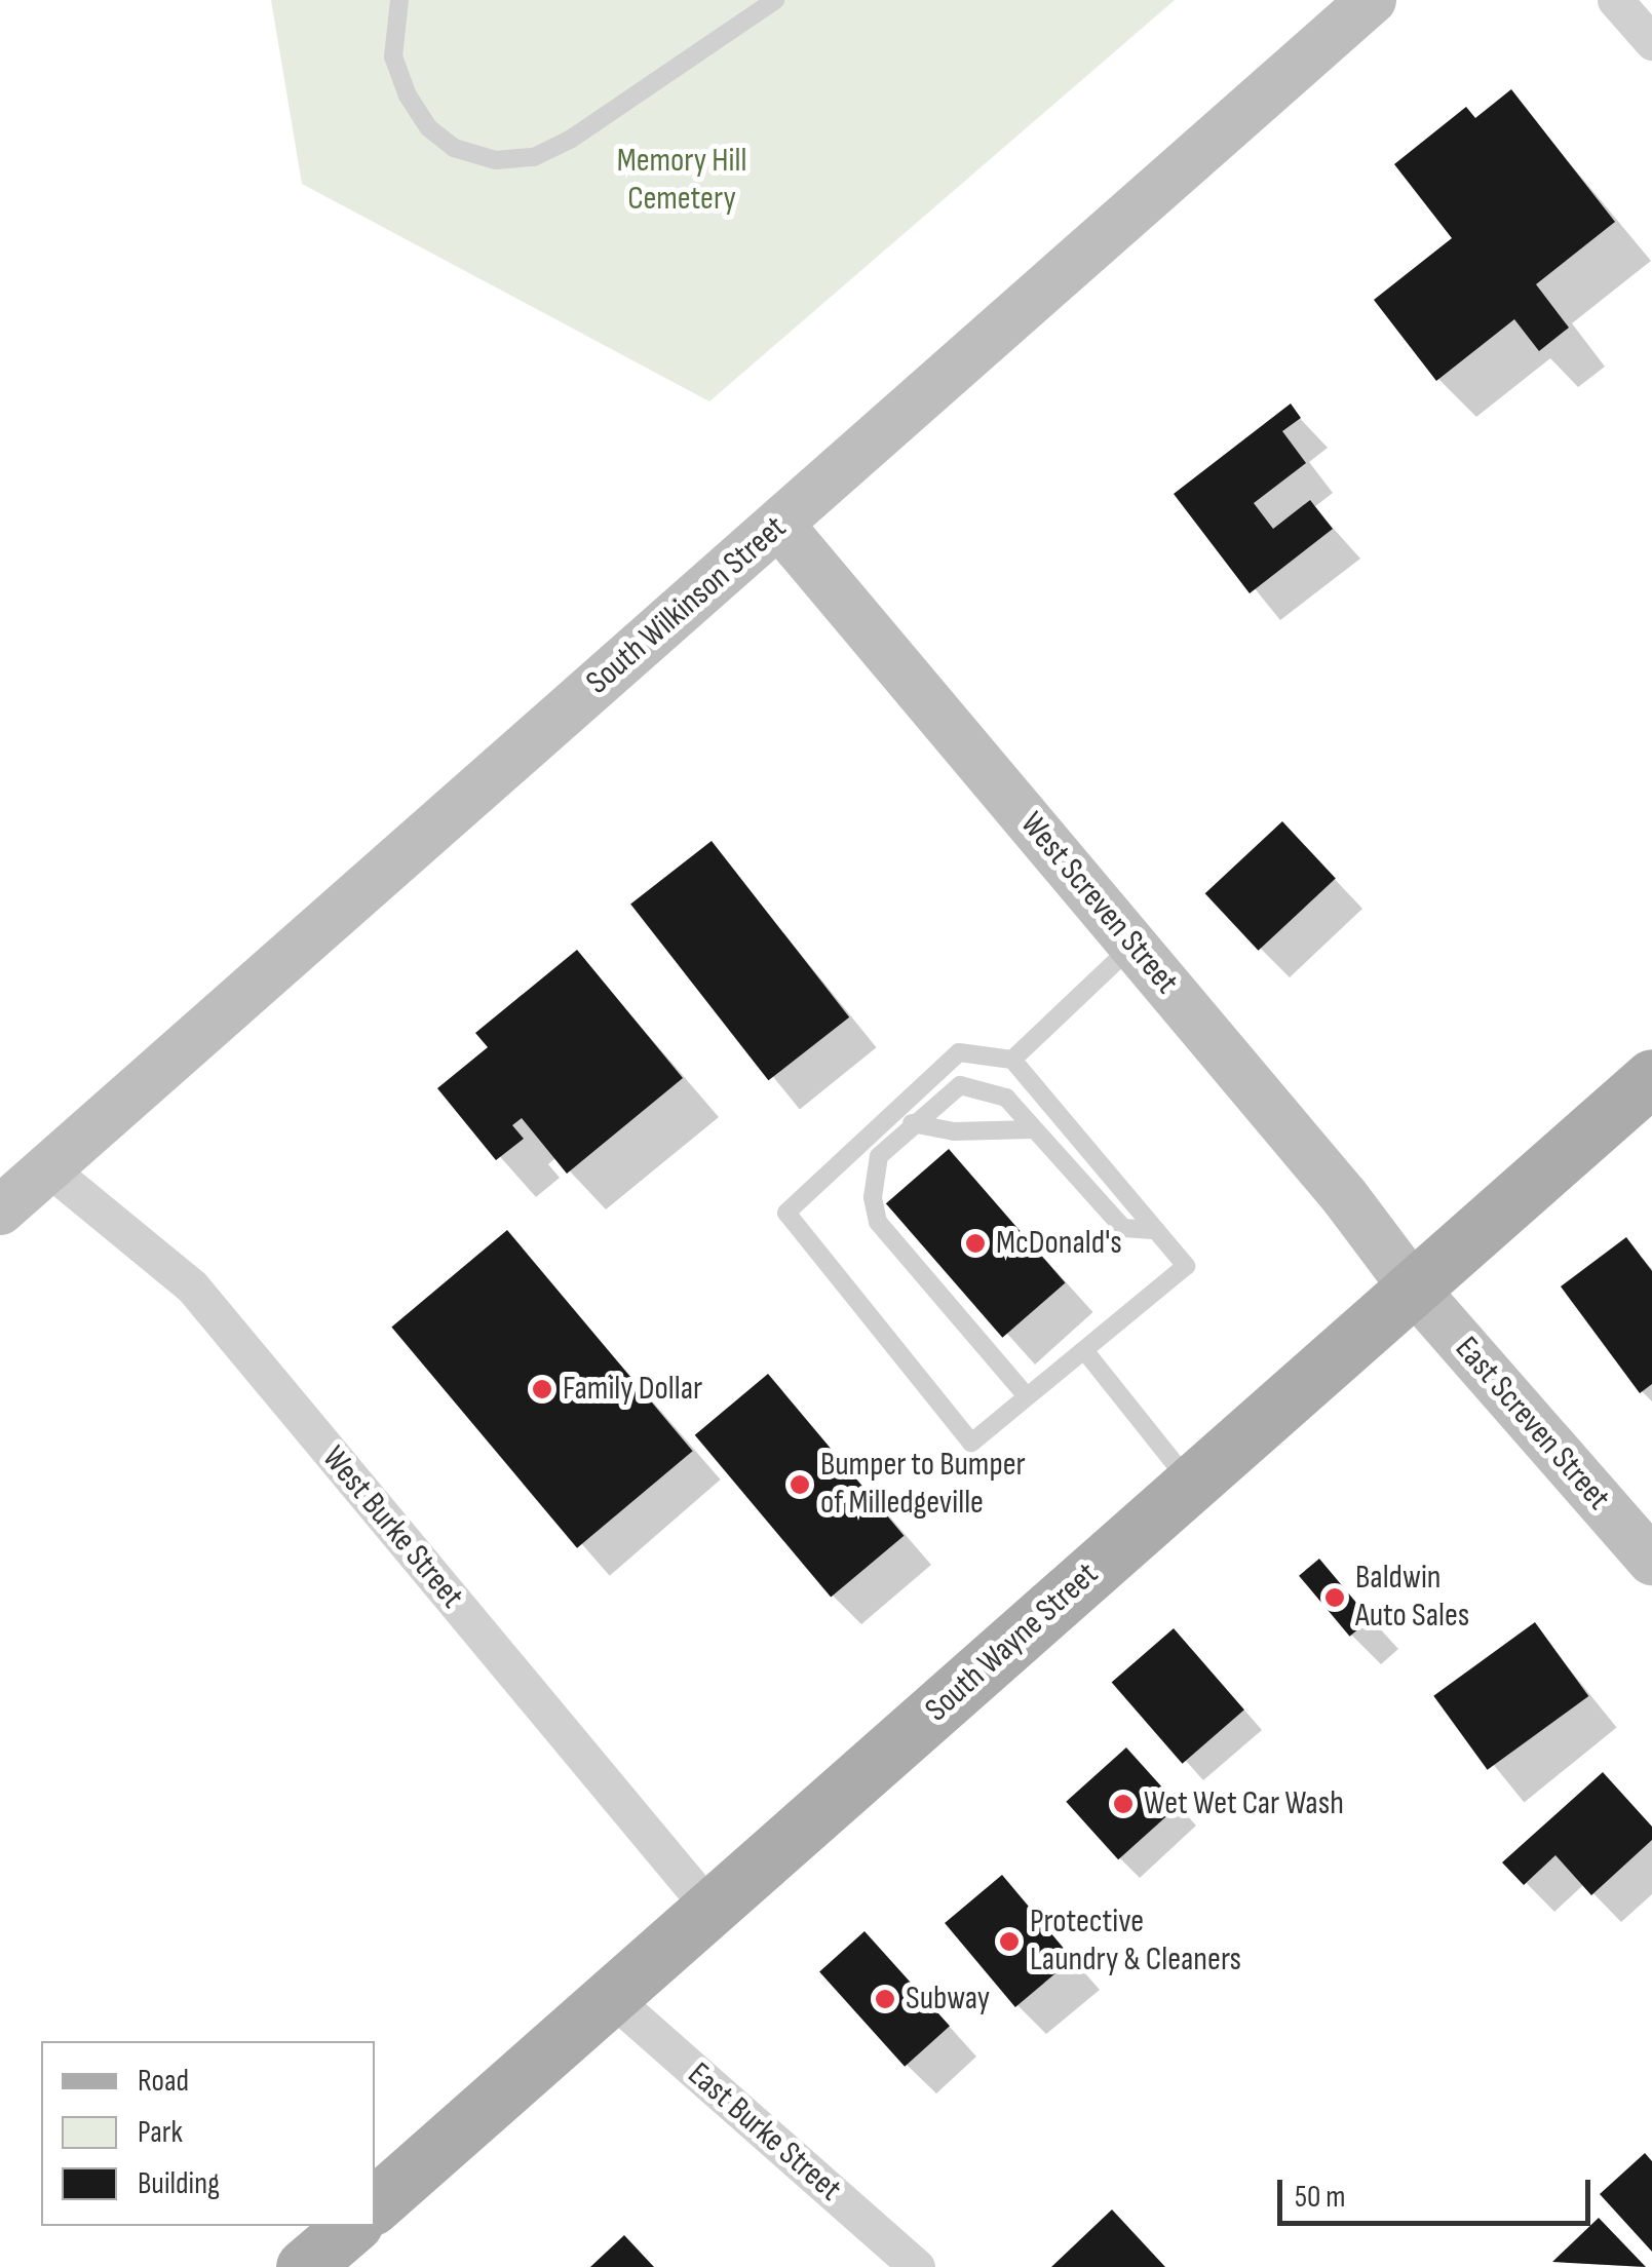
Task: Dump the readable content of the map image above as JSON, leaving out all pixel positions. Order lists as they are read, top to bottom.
{
  "streets": {
    "main road": ["South Wayne Street"],
    "street": [
      "South Wilkinson Street",
      "West Screven Street",
      "East Screven Street",
      "West Burke Street",
      "East Burke Street"
    ]
  },
  "crossings": [
    ["South Wilkinson Street", "West Screven Street"],
    ["South Wilkinson Street", "West Burke Street"],
    ["West Screven Street", "East Screven Street"],
    ["West Screven Street", "South Wayne Street"],
    ["East Screven Street", "South Wayne Street"],
    ["West Burke Street", "South Wayne Street"],
    ["South Wayne Street", "East Burke Street"]
  ],
  "parks": ["Memory Hill Cemetery"],
  "places": [
    "McDonald's",
    "Family Dollar",
    "Bumper to Bumper of Milledgeville",
    "Baldwin Auto Sales",
    "Wet Wet Car Wash",
    "Protective Laundry & Cleaners",
    "Subway"
  ],
  "legend": ["Road", "Park", "Building"],
  "scale_bar": "50 m"
}
